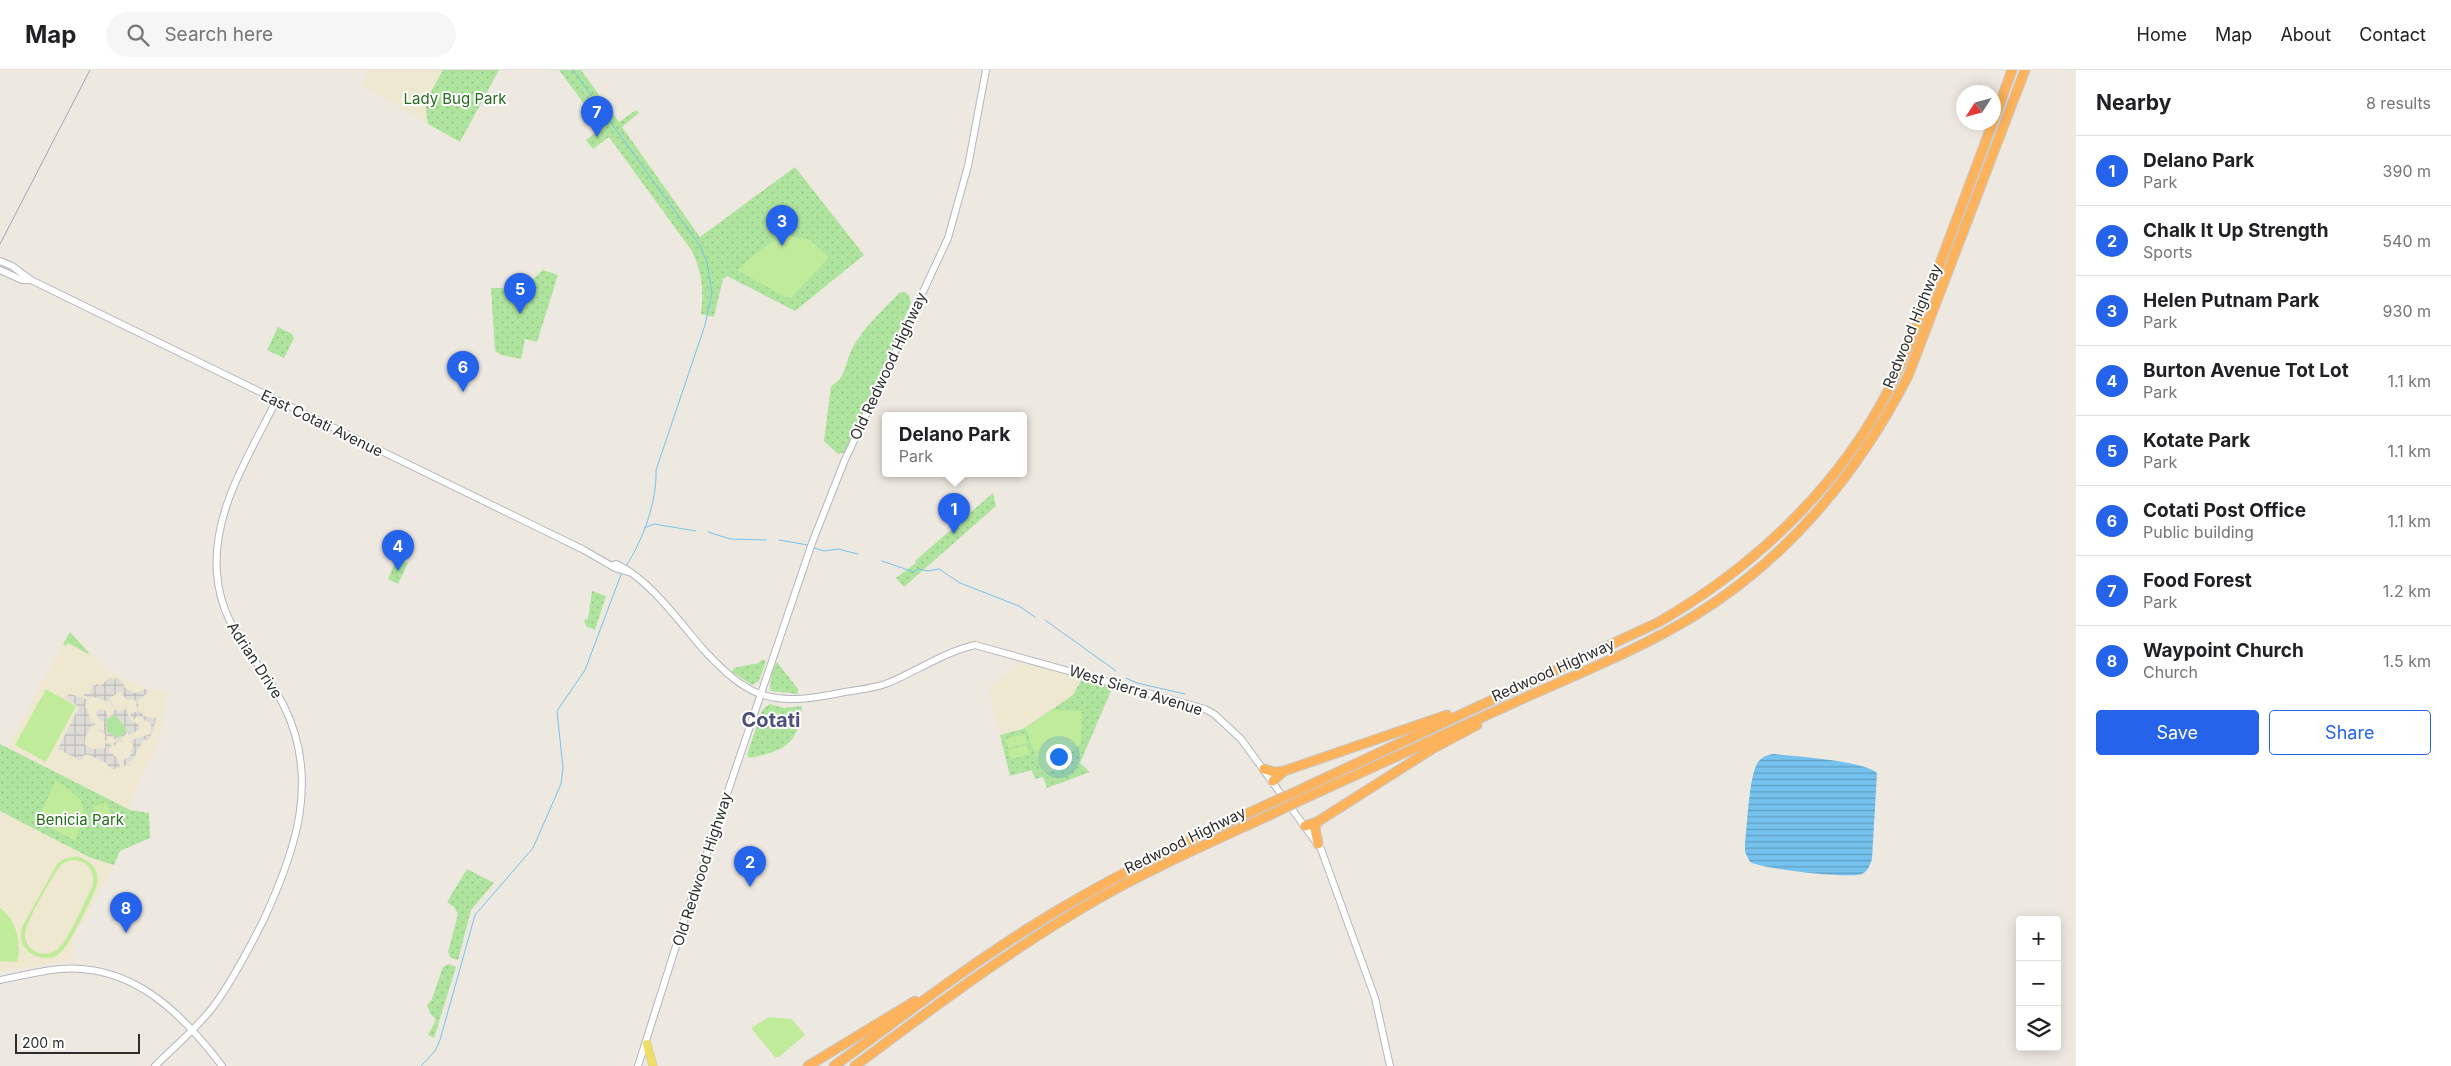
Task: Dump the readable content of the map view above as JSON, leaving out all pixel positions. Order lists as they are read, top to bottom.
{
  "streets": {
    "highway": ["Redwood Highway"],
    "main road": [
      "Old Redwood Highway",
      "East Cotati Avenue",
      "Adrian Drive",
      "West Sierra Avenue"
    ]
  },
  "crossings": [
    ["Old Redwood Highway", "East Cotati Avenue"],
    ["Old Redwood Highway", "West Sierra Avenue"],
    ["East Cotati Avenue", "Adrian Drive"],
    ["East Cotati Avenue", "West Sierra Avenue"]
  ],
  "districts": ["Cotati"],
  "parks": ["Lady Bug Park", "Benicia Park"],
  "scale_bar": "200 m",
  "north": "bottom left",
  "page": {
    "header": "Map",
    "search": "Search here",
    "nav": [
      "Home",
      "Map",
      "About",
      "Contact"
    ],
    "heading": ["Nearby", "8 results"],
    "pins": [
      "7",
      "3",
      "5",
      "6",
      "1",
      "4",
      "2",
      "8"
    ],
    "list": [
      {
        "mark": "1",
        "name": "Delano Park",
        "note": "Park",
        "value": "390 m"
      },
      {
        "mark": "2",
        "name": "Chalk It Up Strength",
        "note": "Sports",
        "value": "540 m"
      },
      {
        "mark": "3",
        "name": "Helen Putnam Park",
        "note": "Park",
        "value": "930 m"
      },
      {
        "mark": "4",
        "name": "Burton Avenue Tot Lot",
        "note": "Park",
        "value": "1.1 km"
      },
      {
        "mark": "5",
        "name": "Kotate Park",
        "note": "Park",
        "value": "1.1 km"
      },
      {
        "mark": "6",
        "name": "Cotati Post Office",
        "note": "Public building",
        "value": "1.1 km"
      },
      {
        "mark": "7",
        "name": "Food Forest",
        "note": "Park",
        "value": "1.2 km"
      },
      {
        "mark": "8",
        "name": "Waypoint Church",
        "note": "Church",
        "value": "1.5 km"
      }
    ],
    "popup": ["Delano Park", "Park"],
    "buttons": ["Save", "Share"],
    "map_buttons": ["+", "−"],
    "scale": "200 m"
  }
}
